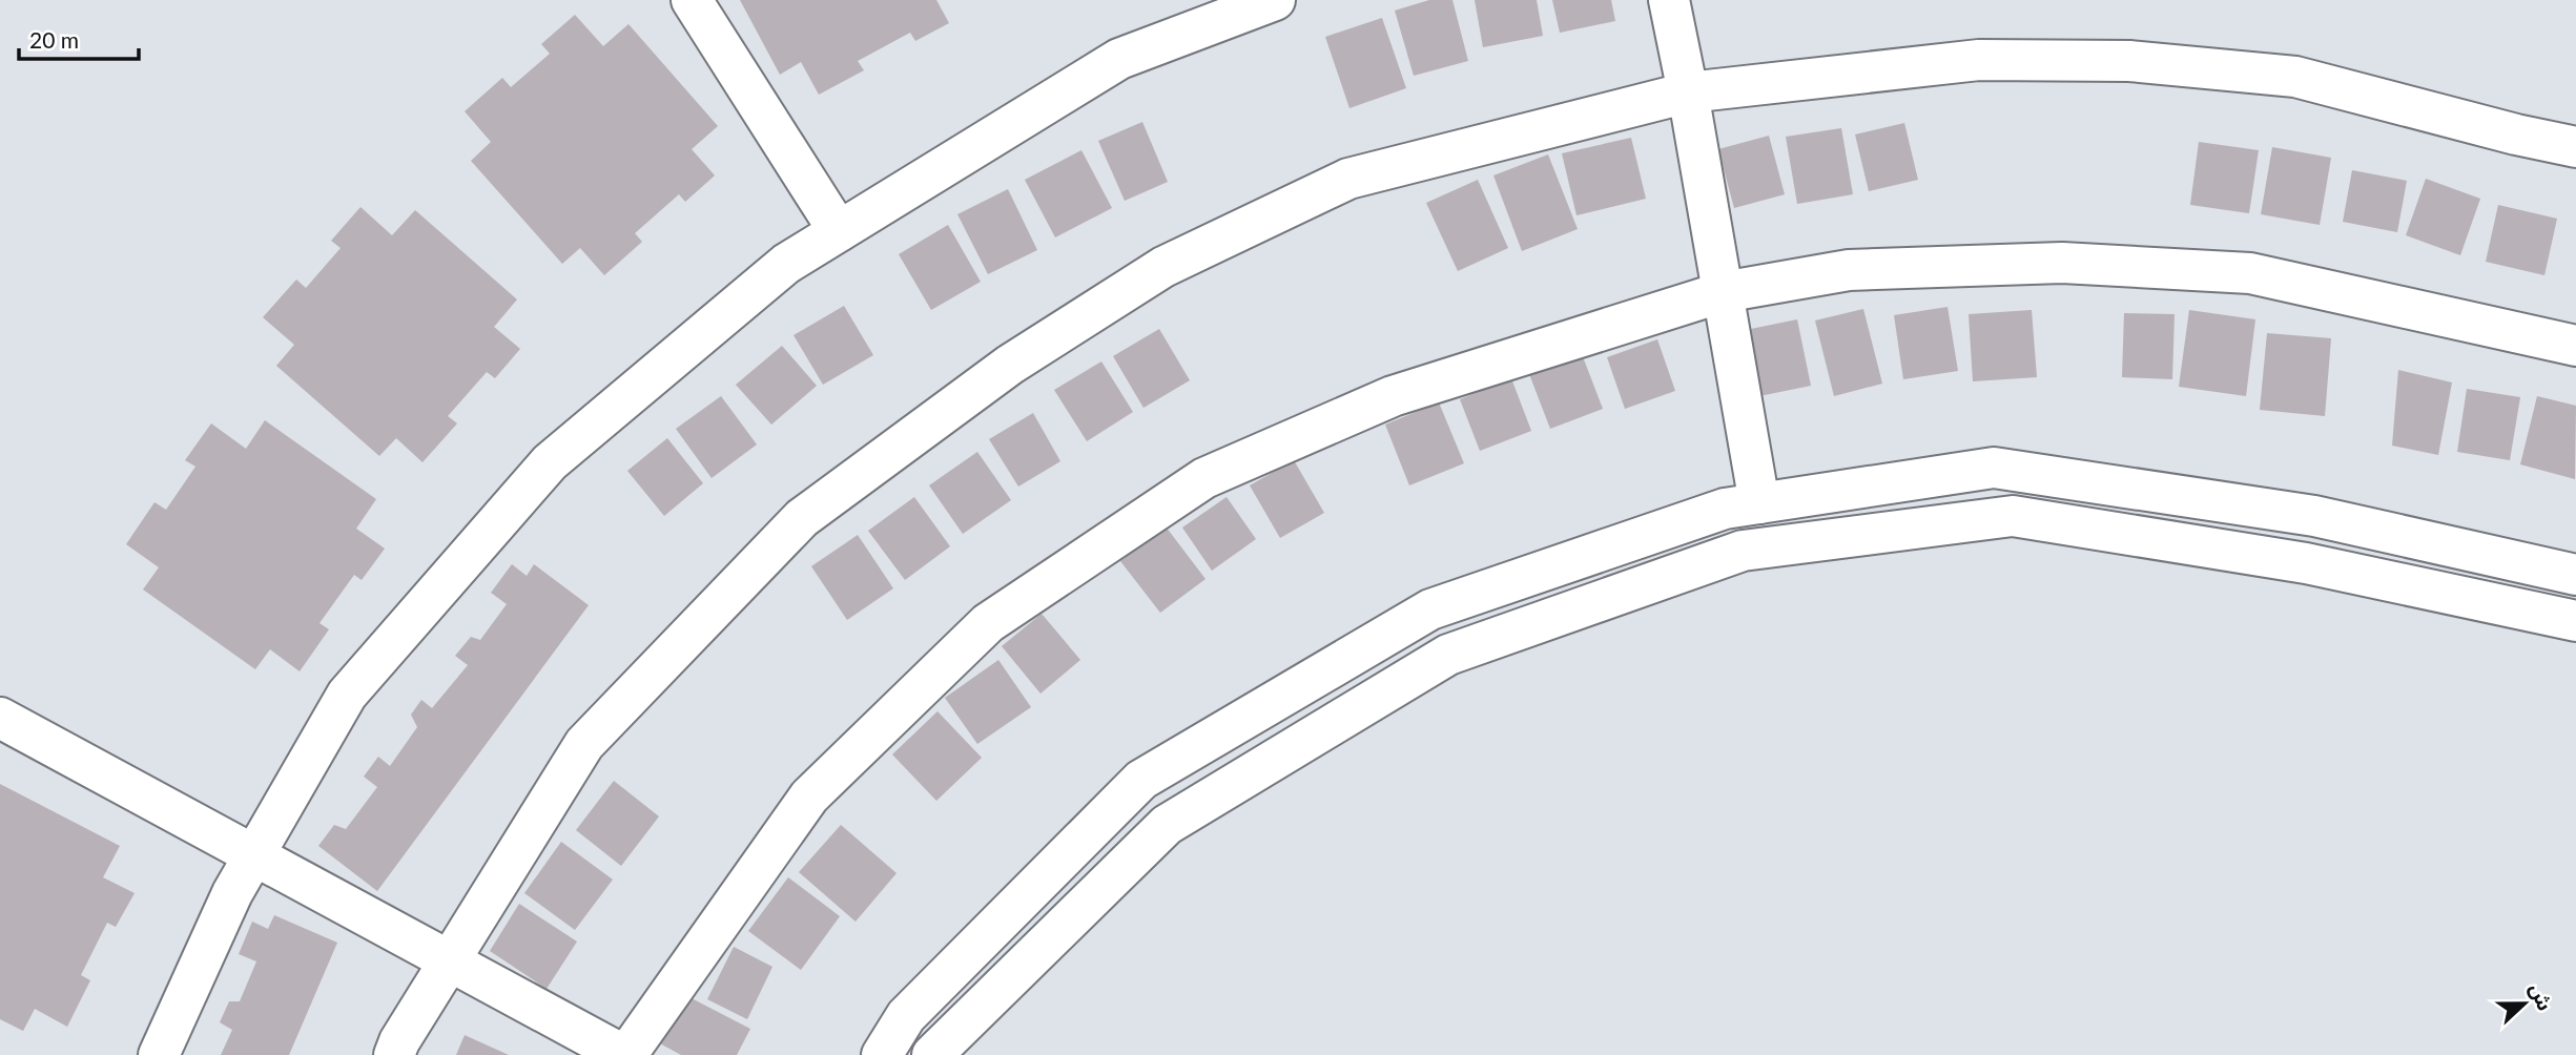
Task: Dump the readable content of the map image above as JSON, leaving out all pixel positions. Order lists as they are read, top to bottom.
{
  "scale_bar": "20 m",
  "north": "right"
}
